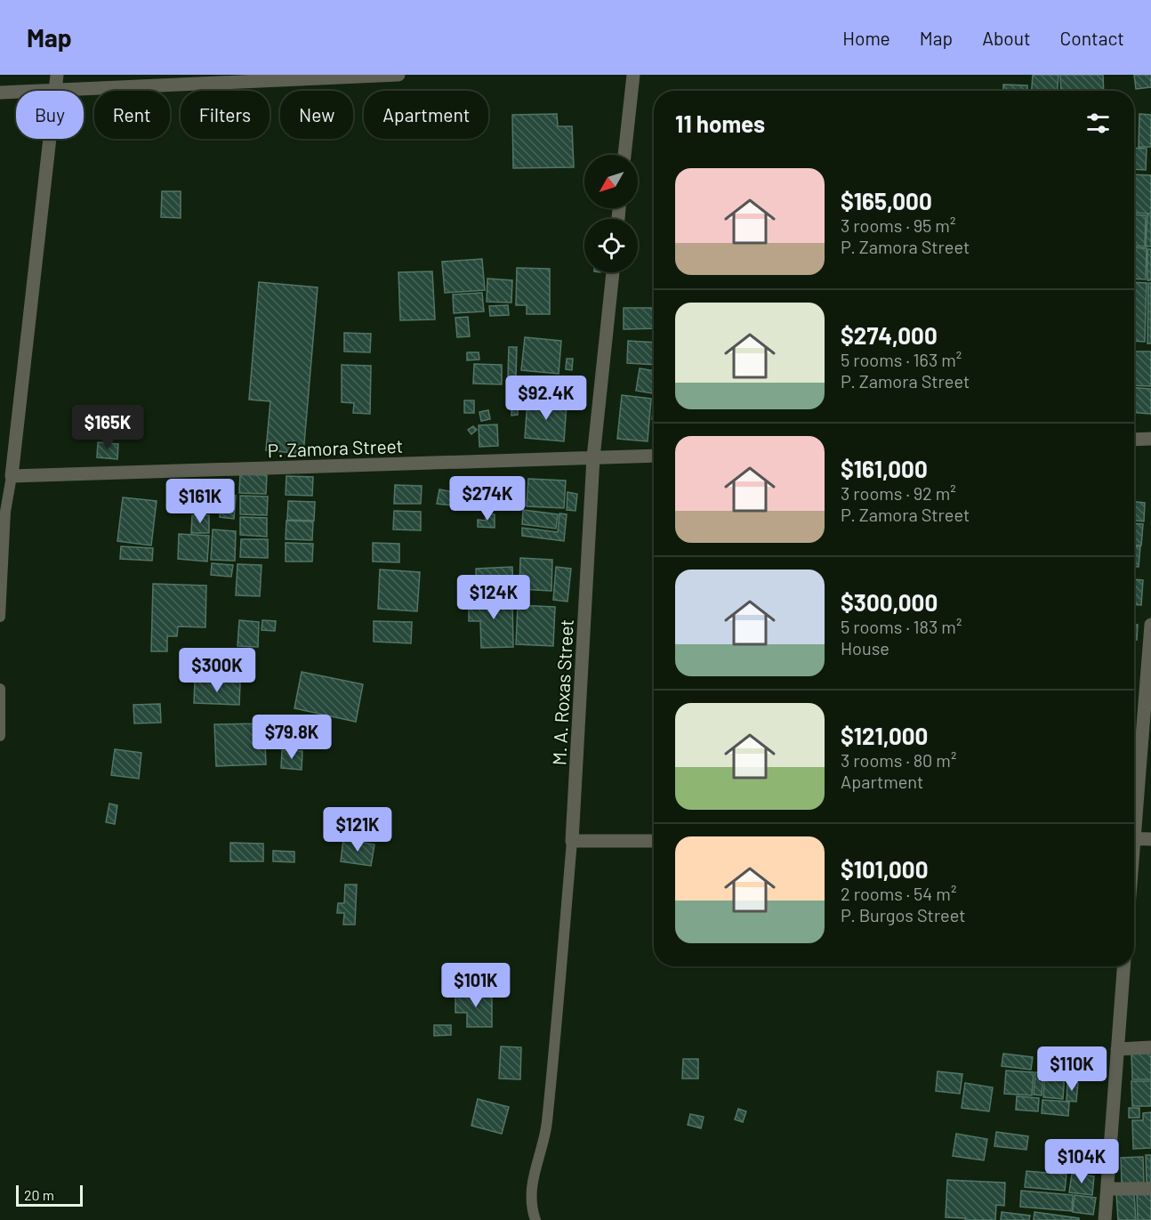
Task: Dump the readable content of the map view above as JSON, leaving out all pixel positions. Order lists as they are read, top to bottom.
{
  "streets": {
    "street": ["P. Zamora Street", "M. A. Roxas Street"]
  },
  "crossings": [
    ["P. Zamora Street", "M. A. Roxas Street"]
  ],
  "scale_bar": "20 m",
  "north": "bottom left",
  "page": {
    "header": "Map",
    "nav": [
      "Home",
      "Map",
      "About",
      "Contact"
    ],
    "chip": [
      "Buy",
      "Rent",
      "Filters",
      "New",
      "Apartment"
    ],
    "heading": "11 homes",
    "list": [
      {
        "name": "$165,000",
        "note": "3 rooms · 95 m² · P. Zamora Street"
      },
      {
        "name": "$274,000",
        "note": "5 rooms · 163 m² · P. Zamora Street"
      },
      {
        "name": "$161,000",
        "note": "3 rooms · 92 m² · P. Zamora Street"
      },
      {
        "name": "$300,000",
        "note": "5 rooms · 183 m² · House"
      },
      {
        "name": "$121,000",
        "note": "3 rooms · 80 m² · Apartment"
      },
      {
        "name": "$101,000",
        "note": "2 rooms · 54 m² · P. Burgos Street"
      }
    ],
    "price": [
      "$92.4K",
      "$165K",
      "$274K",
      "$161K",
      "$124K",
      "$300K",
      "$79.8K",
      "$121K",
      "$101K",
      "$110K",
      "$104K"
    ],
    "scale": "20 m"
  }
}
